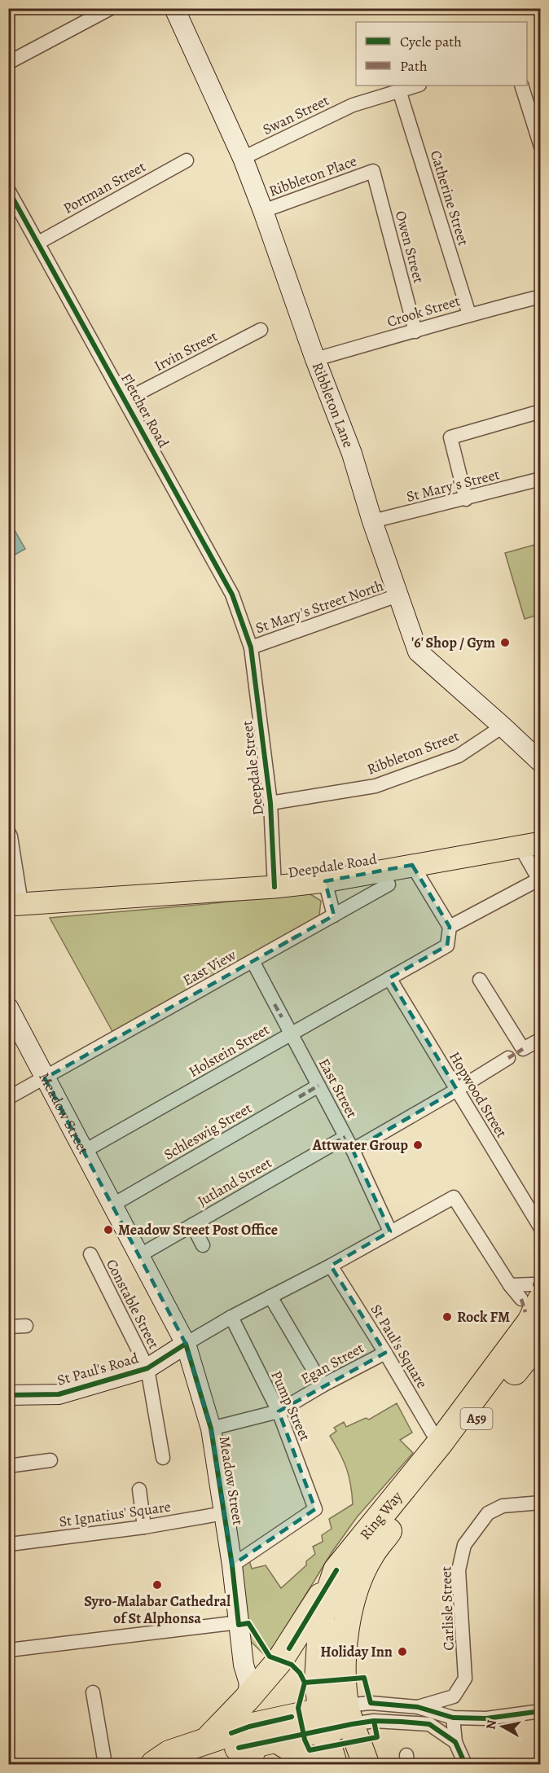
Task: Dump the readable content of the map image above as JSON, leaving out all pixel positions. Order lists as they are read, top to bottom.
{
  "streets": {
    "highway": ["A59", "Ring Way"],
    "main road": ["Deepdale Road"],
    "street": [
      "Swan Street",
      "Ribbleton Place",
      "Portman Street",
      "Catherine Street",
      "Owen Street",
      "Crook Street",
      "Irvin Street",
      "Ribbleton Lane",
      "Fletcher Road",
      "St Mary's Street",
      "St Mary's Street North",
      "Ribbleton Street",
      "Deepdale Street",
      "East View",
      "Holstein Street",
      "East Street",
      "Hopwood Street",
      "Meadow Street",
      "Schleswig Street",
      "Jutland Street",
      "Constable Street",
      "St Paul's Square",
      "Egan Street",
      "St Paul's Road",
      "Pump Street",
      "St Ignatius' Square",
      "Carlisle Street"
    ]
  },
  "crossings": [
    ["Swan Street", "Catherine Street"],
    ["Swan Street", "Ribbleton Lane"],
    ["Ribbleton Place", "Owen Street"],
    ["Ribbleton Place", "Ribbleton Lane"],
    ["Portman Street", "Fletcher Road"],
    ["Catherine Street", "Crook Street"],
    ["Owen Street", "Crook Street"],
    ["Crook Street", "Ribbleton Lane"],
    ["Irvin Street", "Fletcher Road"],
    ["Ribbleton Lane", "St Mary's Street"],
    ["Ribbleton Lane", "St Mary's Street North"],
    ["Ribbleton Lane", "Ribbleton Street"],
    ["Fletcher Road", "St Mary's Street North"],
    ["Fletcher Road", "Deepdale Street"],
    ["St Mary's Street North", "Deepdale Street"],
    ["Ribbleton Street", "Deepdale Street"],
    ["Deepdale Street", "Deepdale Road"],
    ["East View", "East Street"],
    ["East View", "Meadow Street"],
    ["Holstein Street", "East Street"],
    ["Holstein Street", "Hopwood Street"],
    ["Holstein Street", "Meadow Street"],
    ["East Street", "Schleswig Street"],
    ["East Street", "Jutland Street"],
    ["East Street", "St Paul's Road"],
    ["Meadow Street", "Schleswig Street"],
    ["Meadow Street", "Jutland Street"],
    ["Meadow Street", "Egan Street"],
    ["Meadow Street", "St Paul's Road"],
    ["Meadow Street", "Pump Street"],
    ["Meadow Street", "St Ignatius' Square"],
    ["Constable Street", "St Paul's Road"],
    ["St Paul's Square", "Egan Street"],
    ["St Paul's Square", "St Paul's Road"],
    ["St Paul's Square", "Ring Way"],
    ["Egan Street", "Pump Street"],
    ["St Paul's Road", "Pump Street"]
  ],
  "places": [
    "'6' Shop / Gym",
    "Attwater Group",
    "Meadow Street Post Office",
    "Rock FM",
    "Syro-Malabar Cathedral of St Alphonsa",
    "Holiday Inn"
  ],
  "legend": ["Cycle path", "Path"],
  "north": "left"
}
